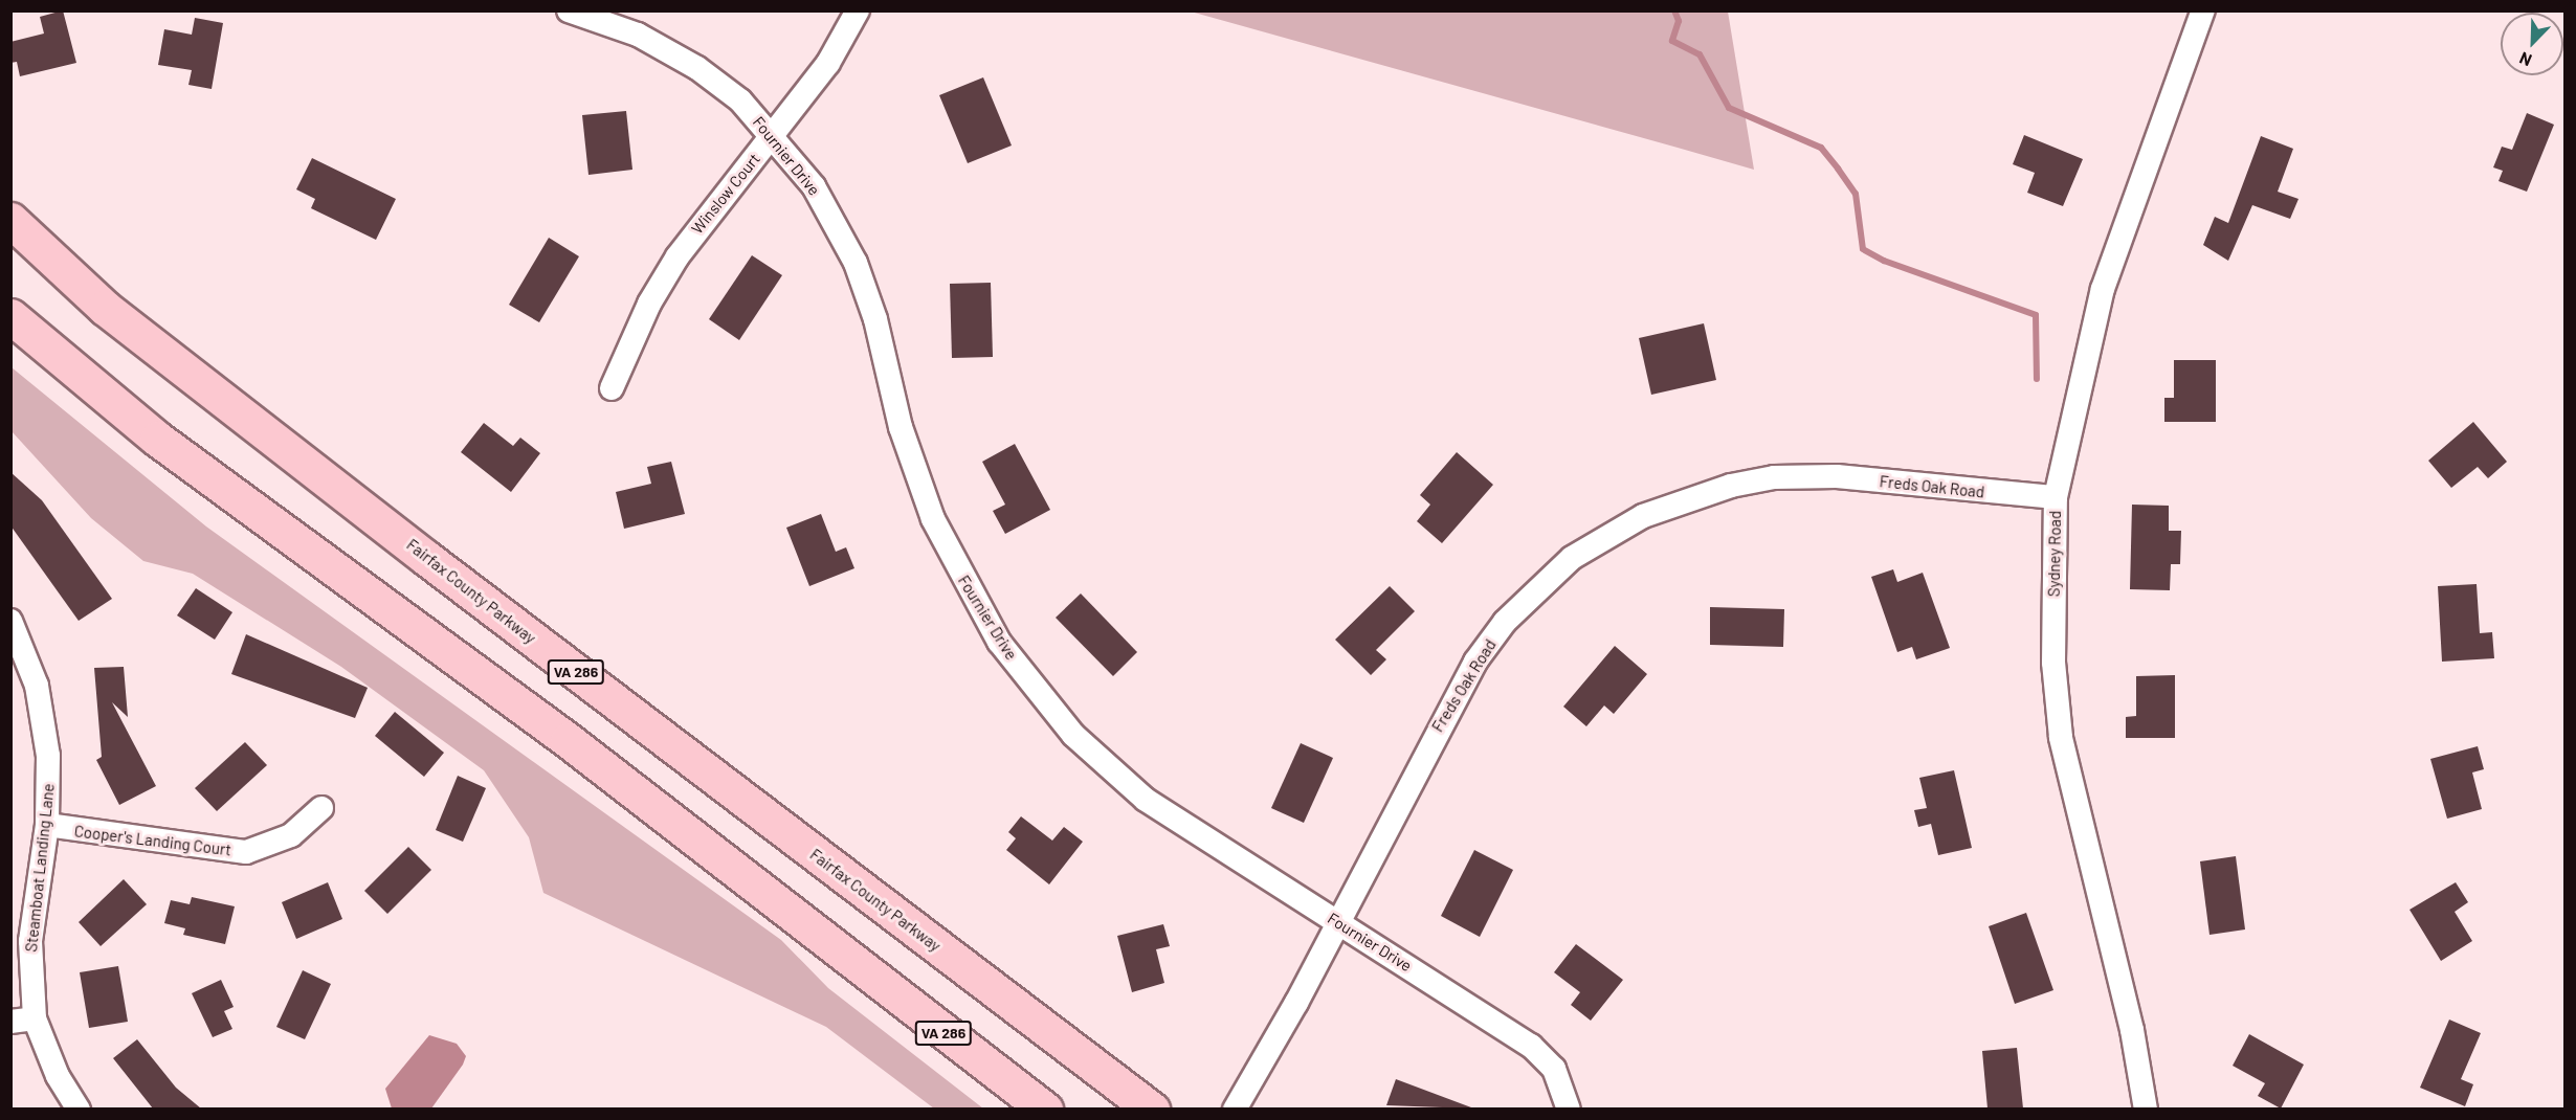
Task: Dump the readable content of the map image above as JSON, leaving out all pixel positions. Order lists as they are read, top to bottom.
{
  "streets": {
    "highway": ["Fairfax County Parkway", "VA 286"],
    "street": [
      "Fournier Drive",
      "Winslow Court",
      "Freds Oak Road",
      "Sydney Road",
      "Cooper's Landing Court",
      "Steamboat Landing Lane"
    ]
  },
  "crossings": [
    ["Fournier Drive", "Winslow Court"],
    ["Fournier Drive", "Freds Oak Road"],
    ["Freds Oak Road", "Sydney Road"],
    ["Cooper's Landing Court", "Steamboat Landing Lane"]
  ],
  "north": "bottom left"
}
